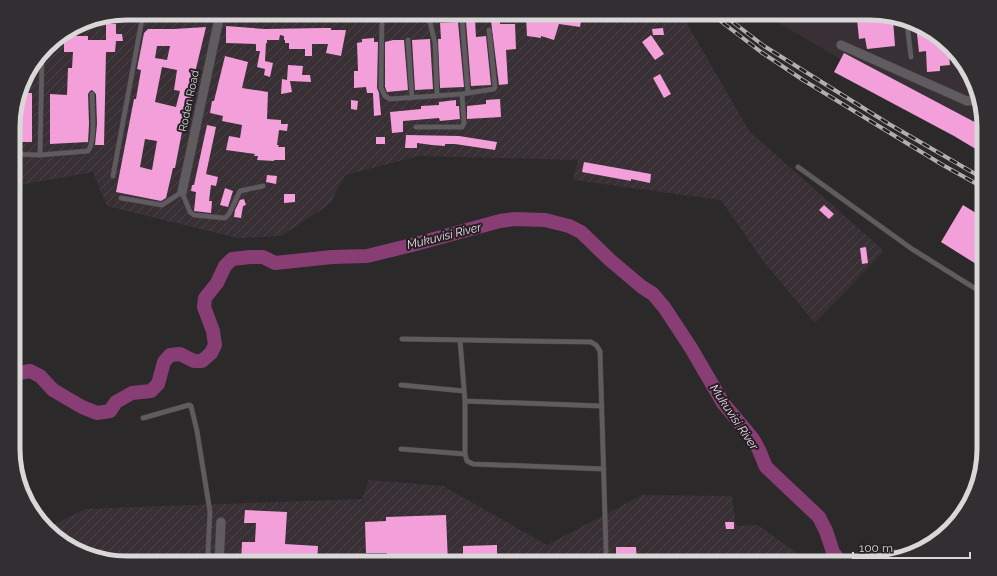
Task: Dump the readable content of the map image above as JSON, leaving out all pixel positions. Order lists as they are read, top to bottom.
{
  "streets": {
    "street": ["Roden Road"]
  },
  "water": ["Mukuvisi River"],
  "scale_bar": "100 m"
}
